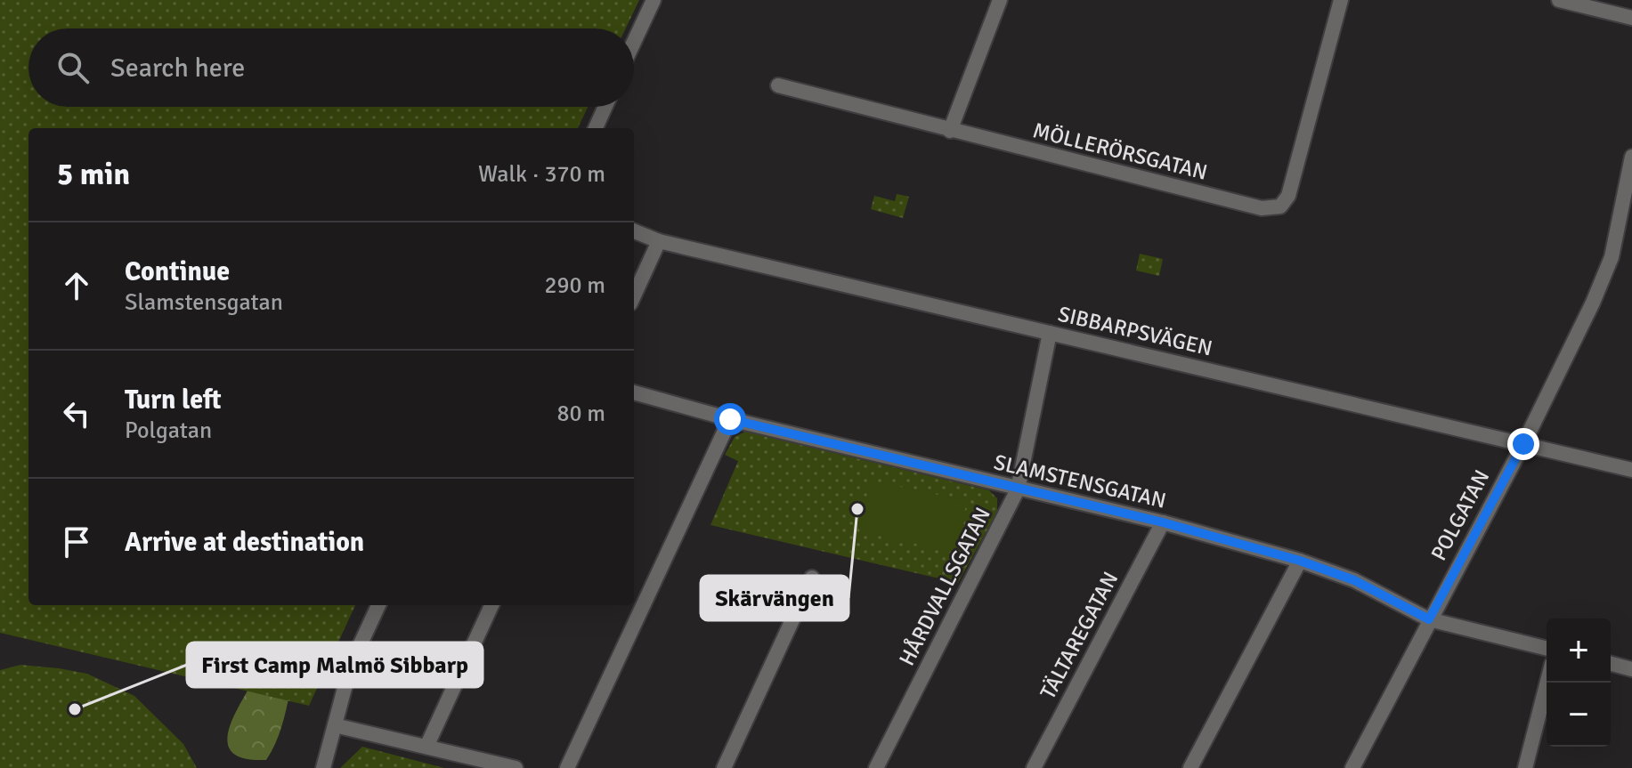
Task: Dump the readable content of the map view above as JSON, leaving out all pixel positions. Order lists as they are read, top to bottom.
{
  "streets": {
    "street": [
      "MÖLLERÖRSGATAN",
      "SIBBARPSVÄGEN",
      "SLAMSTENSGATAN",
      "POLGATAN",
      "HÅRDVALLSGATAN",
      "TÄLTAREGATAN"
    ]
  },
  "crossings": [
    ["SIBBARPSVÄGEN", "POLGATAN"],
    ["SIBBARPSVÄGEN", "HÅRDVALLSGATAN"],
    ["SLAMSTENSGATAN", "POLGATAN"],
    ["SLAMSTENSGATAN", "HÅRDVALLSGATAN"],
    ["SLAMSTENSGATAN", "TÄLTAREGATAN"]
  ],
  "places": ["Skärvängen", "First Camp Malmö Sibbarp"],
  "page": {
    "search": "Search here",
    "heading": ["5 min", "Walk · 370 m"],
    "list": [
      ["Continue", "Slamstensgatan", "290 m"],
      ["Turn left", "Polgatan", "80 m"],
      "Arrive at destination"
    ],
    "map_buttons": ["+", "−"]
  }
}
